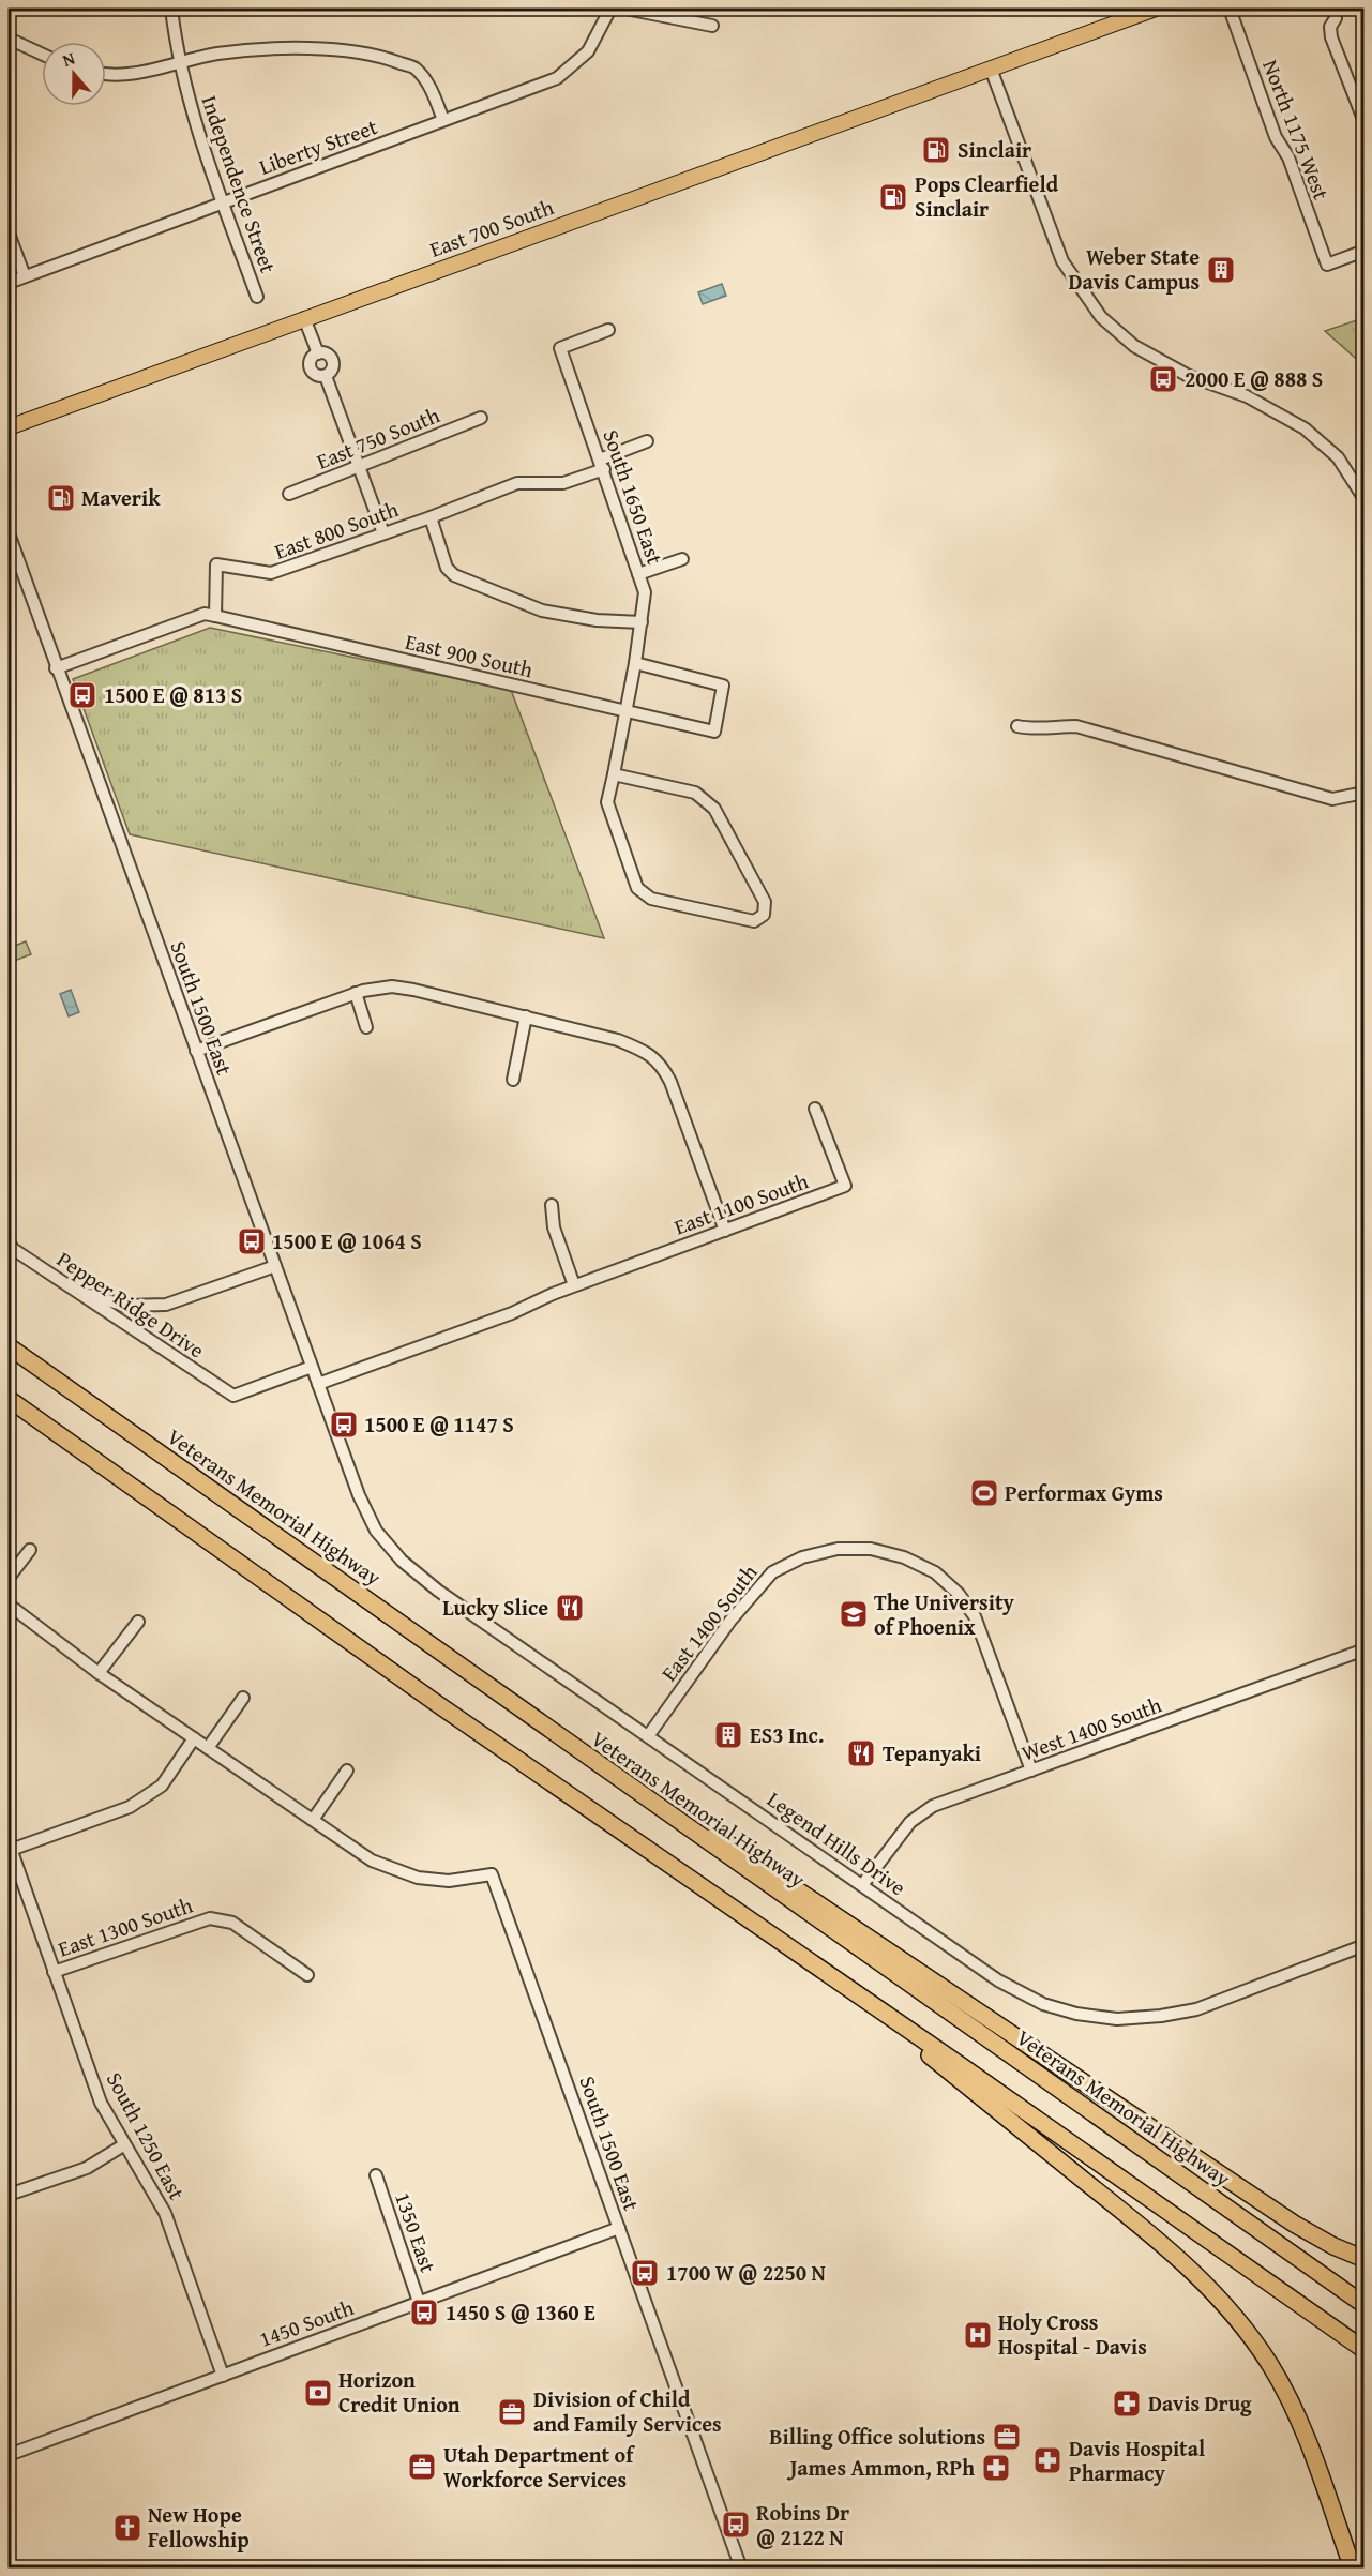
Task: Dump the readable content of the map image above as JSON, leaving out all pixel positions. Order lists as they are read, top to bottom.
{
  "streets": {
    "highway": ["Veterans Memorial Highway"],
    "main road": ["East 700 South"],
    "street": [
      "North 1175 West",
      "Liberty Street",
      "Independence Street",
      "East 750 South",
      "South 1650 East",
      "East 800 South",
      "East 900 South",
      "South 1500 East",
      "East 1100 South",
      "Pepper Ridge Drive",
      "East 1400 South",
      "West 1400 South",
      "Legend Hills Drive",
      "East 1300 South",
      "South 1250 East",
      "1350 East",
      "1450 South"
    ]
  },
  "crossings": [
    ["Liberty Street", "Independence Street"],
    ["South 1650 East", "East 800 South"],
    ["South 1650 East", "East 900 South"],
    ["East 800 South", "East 900 South"],
    ["South 1500 East", "East 1100 South"],
    ["South 1500 East", "Pepper Ridge Drive"],
    ["South 1500 East", "Legend Hills Drive"],
    ["South 1500 East", "1450 South"],
    ["East 1400 South", "West 1400 South"],
    ["East 1400 South", "Legend Hills Drive"],
    ["West 1400 South", "Legend Hills Drive"],
    ["East 1300 South", "South 1250 East"],
    ["South 1250 East", "1450 South"],
    ["1350 East", "1450 South"]
  ],
  "places": {
    "fuel station": ["Sinclair", "Pops Clearfield Sinclair", "Maverik"],
    "building": ["Weber State Davis Campus", "ES3 Inc."],
    "bus stop": [
      "2000 E @ 888 S",
      "1500 E @ 813 S",
      "1500 E @ 1064 S",
      "1500 E @ 1147 S",
      "1700 W @ 2250 N",
      "1450 S @ 1360 E",
      "Robins Dr @ 2122 N"
    ],
    "sports": ["Performax Gyms"],
    "restaurant": ["Lucky Slice", "Tepanyaki"],
    "school or university": ["The University of Phoenix"],
    "hospital": ["Holy Cross Hospital - Davis"],
    "bank": ["Horizon Credit Union"],
    "pharmacy": ["Davis Drug", "Davis Hospital Pharmacy", "James Ammon, RPh"],
    "office": ["Division of Child and Family Services", "Billing Office solutions", "Utah Department of Workforce Services"],
    "church": ["New Hope Fellowship"]
  },
  "north": "top"
}
